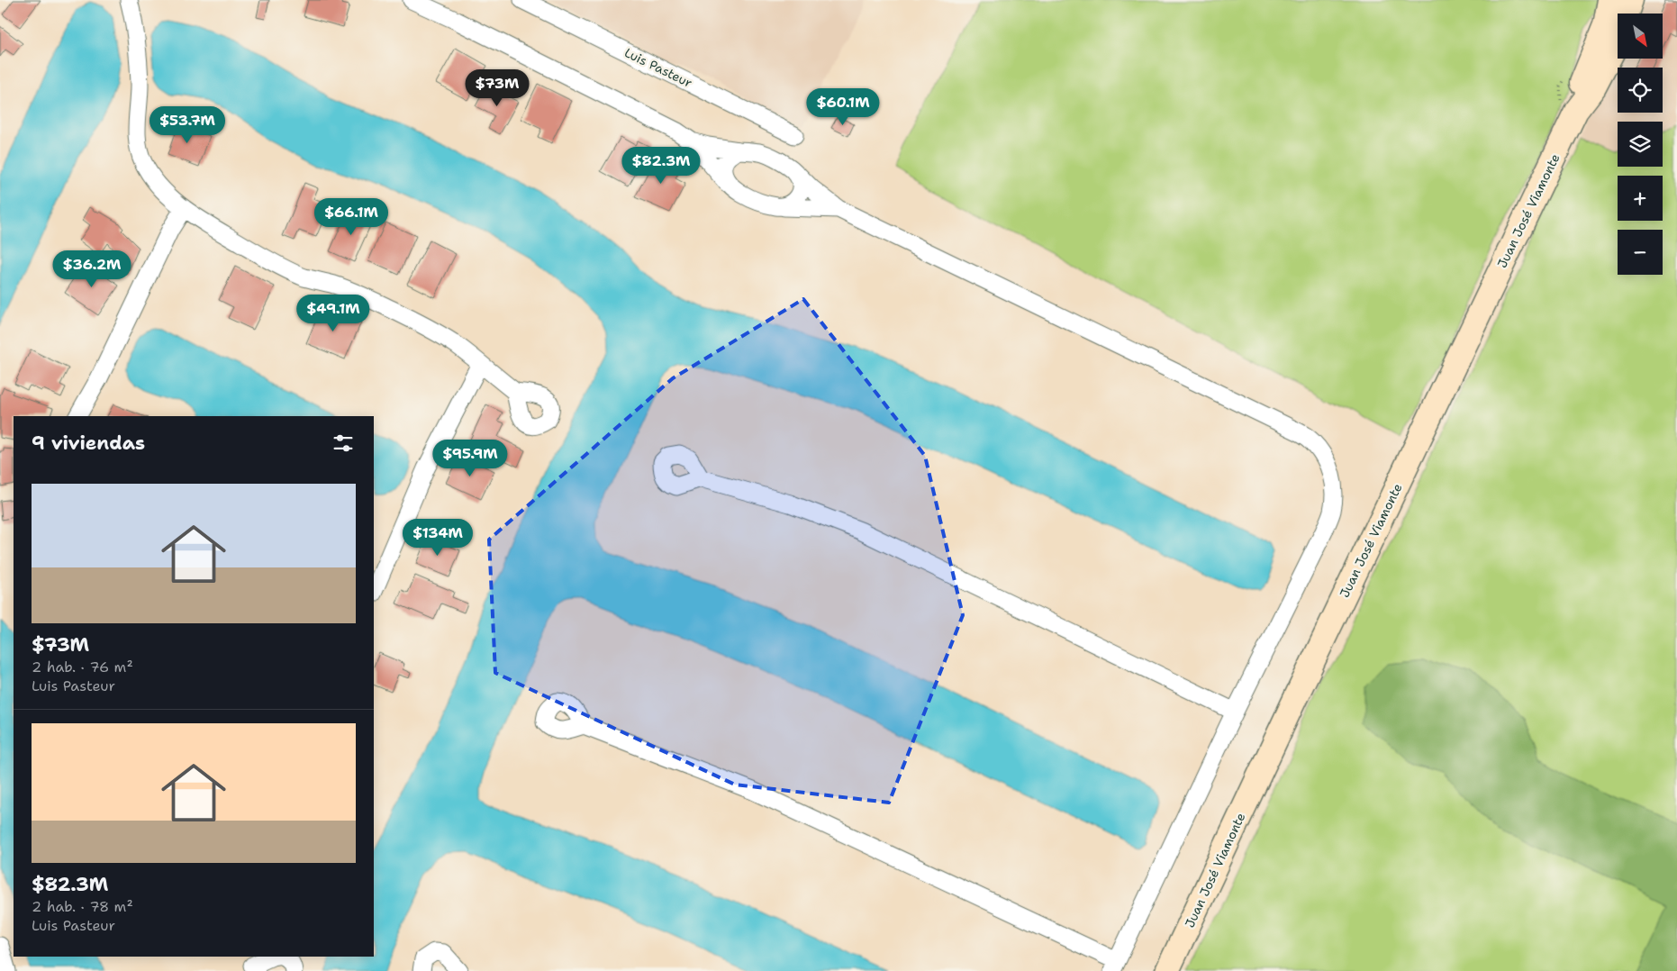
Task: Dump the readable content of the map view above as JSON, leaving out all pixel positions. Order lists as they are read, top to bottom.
{
  "streets": {
    "street": ["Luis Pasteur", "Juan José Viamonte"]
  },
  "north": "bottom right",
  "page": {
    "map_buttons": ["+", "−"],
    "price": [
      "$73M",
      "$60.1M",
      "$53.7M",
      "$82.3M",
      "$66.1M",
      "$36.2M",
      "$49.1M",
      "$95.9M",
      "$134M"
    ],
    "heading": "9 viviendas",
    "list": [
      {
        "name": "$73M",
        "note": "2 hab. · 76 m² · Luis Pasteur"
      },
      {
        "name": "$82.3M",
        "note": "2 hab. · 78 m² · Luis Pasteur"
      }
    ]
  }
}
